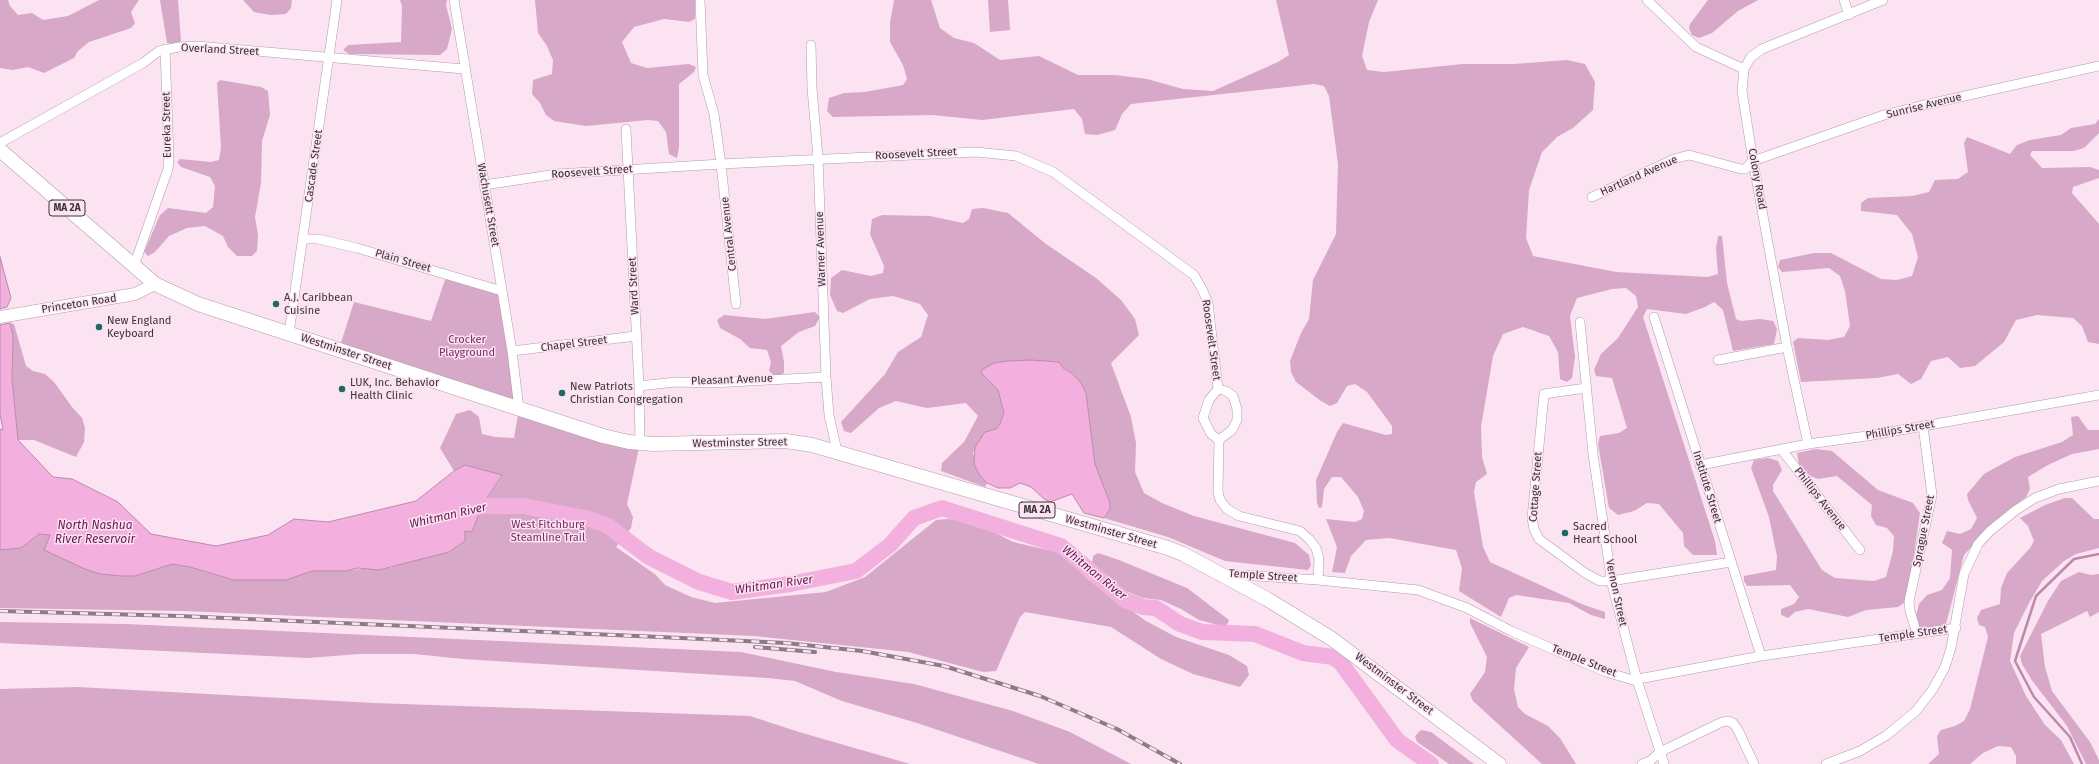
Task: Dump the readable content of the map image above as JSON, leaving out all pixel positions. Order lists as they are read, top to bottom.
{
  "streets": {
    "highway": ["MA 2A", "Westminster Street"],
    "main road": ["Princeton Road"],
    "street": [
      "Overland Street",
      "Sunrise Avenue",
      "Eureka Street",
      "Roosevelt Street",
      "Cascade Street",
      "Hartland Avenue",
      "Colony Road",
      "Wachusett Street",
      "Central Avenue",
      "Warner Avenue",
      "Plain Street",
      "Ward Street",
      "Chapel Street",
      "Pleasant Avenue",
      "Phillips Street",
      "Cottage Street",
      "Institute Street",
      "Phillips Avenue",
      "Sprague Street",
      "Temple Street",
      "Vernon Street"
    ]
  },
  "crossings": [
    ["Overland Street", "Eureka Street"],
    ["Overland Street", "Cascade Street"],
    ["Overland Street", "Wachusett Street"],
    ["Sunrise Avenue", "Hartland Avenue"],
    ["Sunrise Avenue", "Colony Road"],
    ["Eureka Street", "Westminster Street"],
    ["Roosevelt Street", "Wachusett Street"],
    ["Roosevelt Street", "Central Avenue"],
    ["Roosevelt Street", "Warner Avenue"],
    ["Roosevelt Street", "Ward Street"],
    ["Cascade Street", "Plain Street"],
    ["Cascade Street", "Westminster Street"],
    ["Hartland Avenue", "Colony Road"],
    ["Colony Road", "Phillips Street"],
    ["Wachusett Street", "Plain Street"],
    ["Wachusett Street", "Chapel Street"],
    ["Wachusett Street", "Westminster Street"],
    ["Warner Avenue", "Westminster Street"],
    ["Warner Avenue", "Pleasant Avenue"],
    ["Ward Street", "Chapel Street"],
    ["Ward Street", "Westminster Street"],
    ["Ward Street", "Pleasant Avenue"],
    ["Princeton Road", "Westminster Street"],
    ["Westminster Street", "Temple Street"],
    ["Phillips Street", "Institute Street"],
    ["Phillips Street", "Phillips Avenue"],
    ["Phillips Street", "Sprague Street"],
    ["Cottage Street", "Institute Street"],
    ["Cottage Street", "Vernon Street"],
    ["Institute Street", "Temple Street"],
    ["Sprague Street", "Temple Street"],
    ["Temple Street", "Vernon Street"]
  ],
  "water": ["Whitman River", "North Nashua River Reservoir"],
  "parks": ["Crocker Playground", "West Fitchburg Steamline Trail"],
  "places": [
    "A.J. Caribbean Cuisine",
    "New England Keyboard",
    "LUK, Inc. Behavior Health Clinic",
    "New Patriots Christian Congregation",
    "Sacred Heart School"
  ]
}
